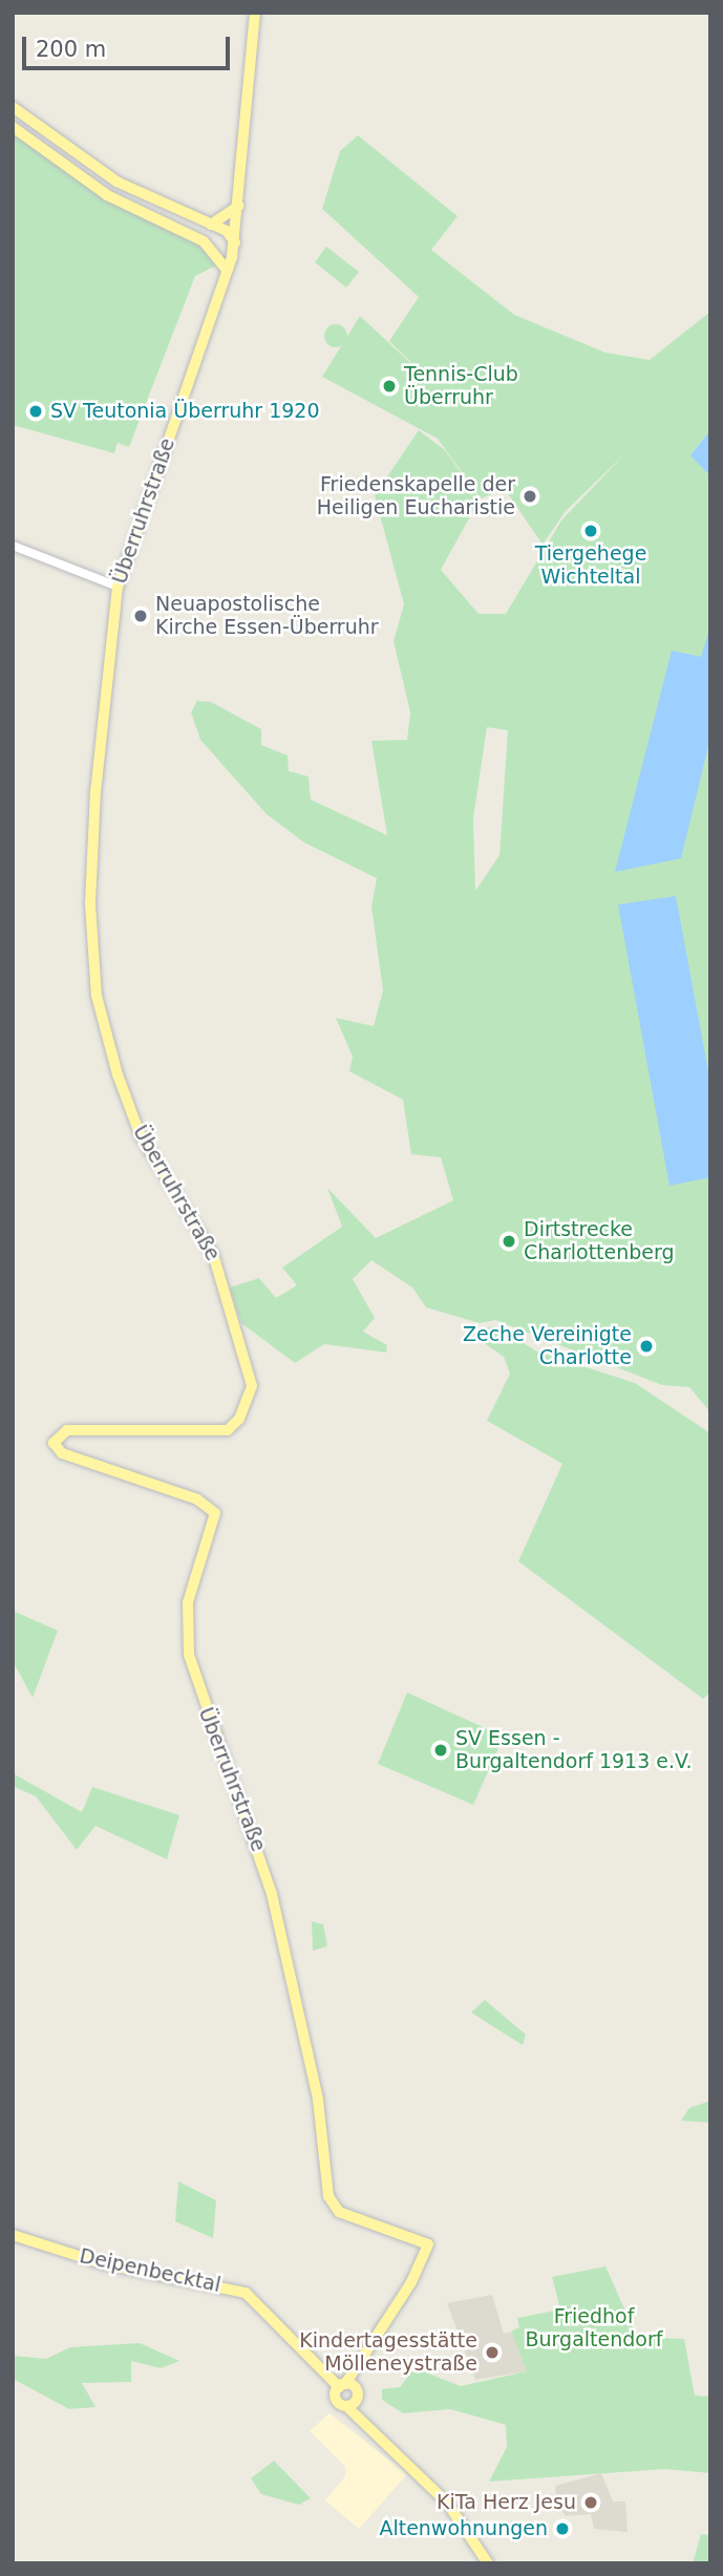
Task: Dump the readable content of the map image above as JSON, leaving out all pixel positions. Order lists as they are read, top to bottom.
{
  "streets": {
    "main road": ["Überruhrstraße", "Deipenbecktal"]
  },
  "crossings": [
    ["Überruhrstraße", "Deipenbecktal"]
  ],
  "parks": ["Friedhof Burgaltendorf"],
  "places": [
    "Tennis-Club Überruhr",
    "SV Teutonia Überruhr 1920",
    "Friedenskapelle der Heiligen Eucharistie",
    "Tiergehege Wichteltal",
    "Neuapostolische Kirche Essen-Überruhr",
    "Dirtstrecke Charlottenberg",
    "Zeche Vereinigte Charlotte",
    "SV Essen - Burgaltendorf 1913 e.V.",
    "Kindertagesstätte Mölleneystraße",
    "KiTa Herz Jesu",
    "Altenwohnungen"
  ],
  "scale_bar": "200 m"
}
